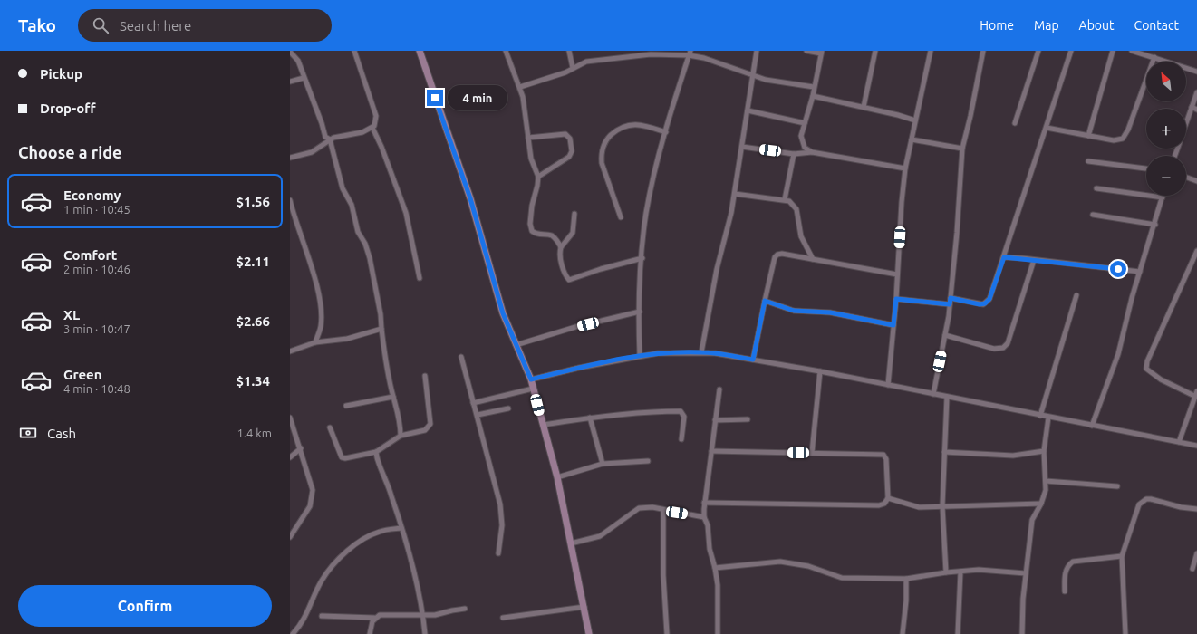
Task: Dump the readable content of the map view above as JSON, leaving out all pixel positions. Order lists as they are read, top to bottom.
{
  "north": "top left",
  "page": {
    "header": "Tako",
    "search": "Search here",
    "nav": [
      "Home",
      "Map",
      "About",
      "Contact"
    ],
    "banner": ["Pickup", "Drop-off"],
    "map_buttons": ["+", "−"],
    "bubble": "4 min",
    "heading": "Choose a ride",
    "list": [
      {
        "name": "Economy",
        "note": "1 min · 10:45",
        "value": "$1.56"
      },
      {
        "name": "Comfort",
        "note": "2 min · 10:46",
        "value": "$2.11"
      },
      {
        "name": "XL",
        "note": "3 min · 10:47",
        "value": "$2.66"
      },
      {
        "name": "Green",
        "note": "4 min · 10:48",
        "value": "$1.34"
      }
    ],
    "pay": ["Cash", "1.4 km"],
    "buttons": "Confirm"
  }
}
